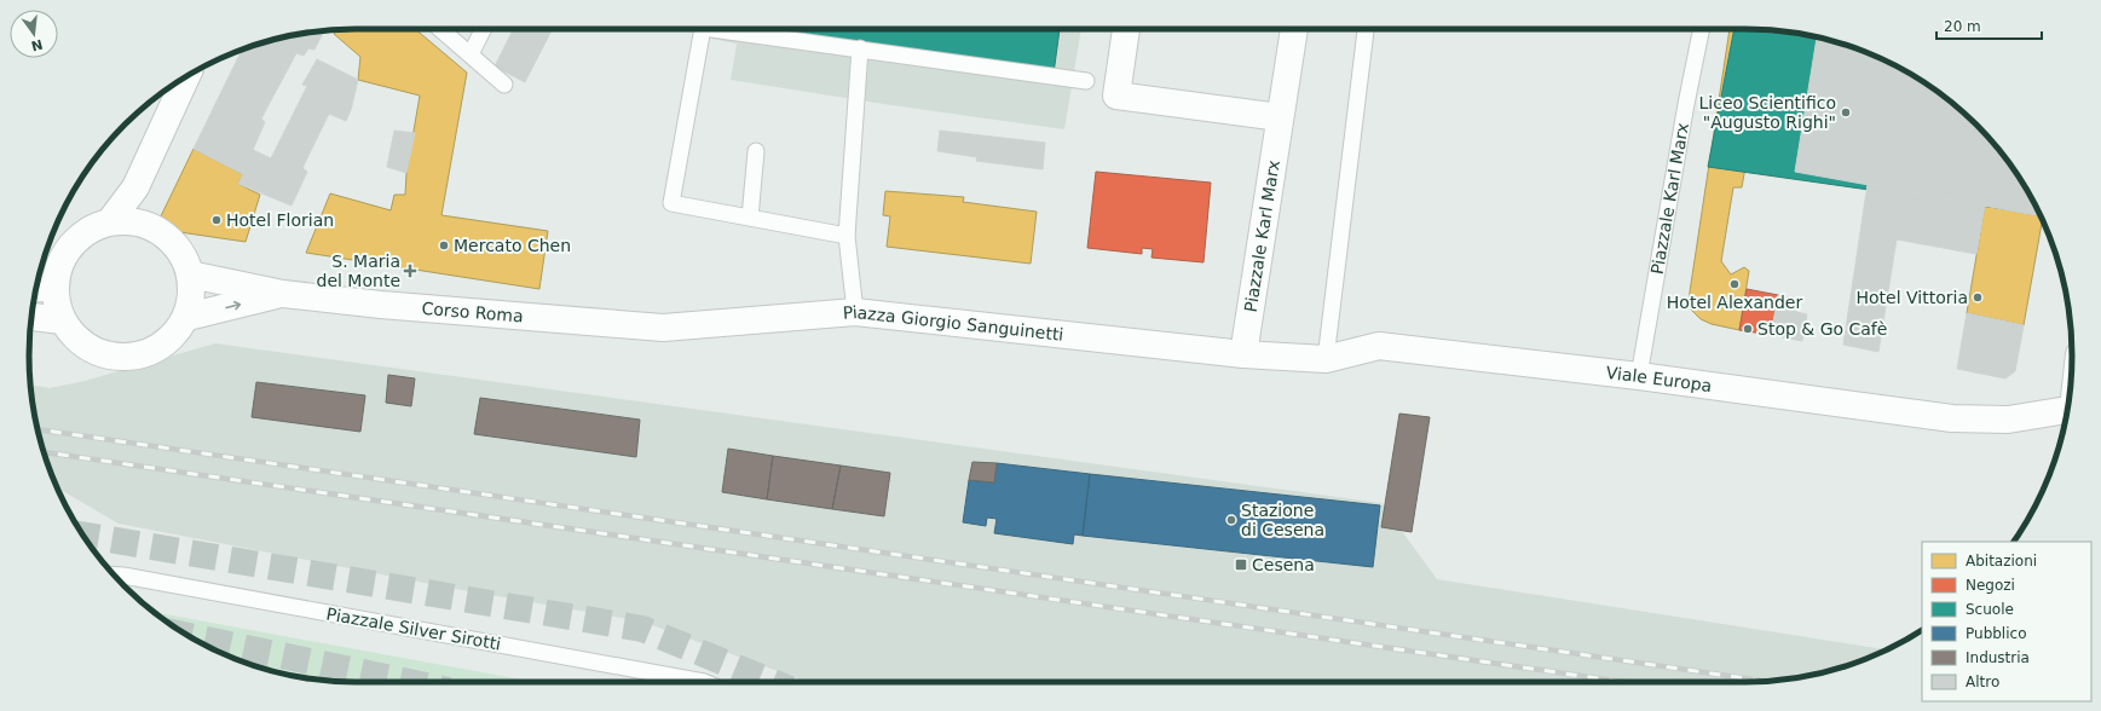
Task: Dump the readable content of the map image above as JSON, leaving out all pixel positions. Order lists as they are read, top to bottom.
{
  "streets": {
    "street": [
      "Piazzale Karl Marx",
      "Corso Roma",
      "Piazza Giorgio Sanguinetti",
      "Viale Europa"
    ],
    "lane": ["Piazzale Silver Sirotti"]
  },
  "crossings": [
    ["Piazzale Karl Marx", "Piazza Giorgio Sanguinetti"],
    ["Piazzale Karl Marx", "Viale Europa"],
    ["Corso Roma", "Piazza Giorgio Sanguinetti"],
    ["Piazza Giorgio Sanguinetti", "Viale Europa"]
  ],
  "places": {
    "other": [
      "Liceo Scientifico \"Augusto Righi\"",
      "Hotel Florian",
      "Mercato Chen",
      "Hotel Alexander",
      "Hotel Vittoria",
      "Stop & Go Cafè",
      "Stazione di Cesena"
    ],
    "health": ["S. Maria del Monte"],
    "transit": ["Cesena"]
  },
  "legend": [
    "Abitazioni",
    "Negozi",
    "Scuole",
    "Pubblico",
    "Industria",
    "Altro"
  ],
  "scale_bar": "20 m",
  "north": "bottom"
}
